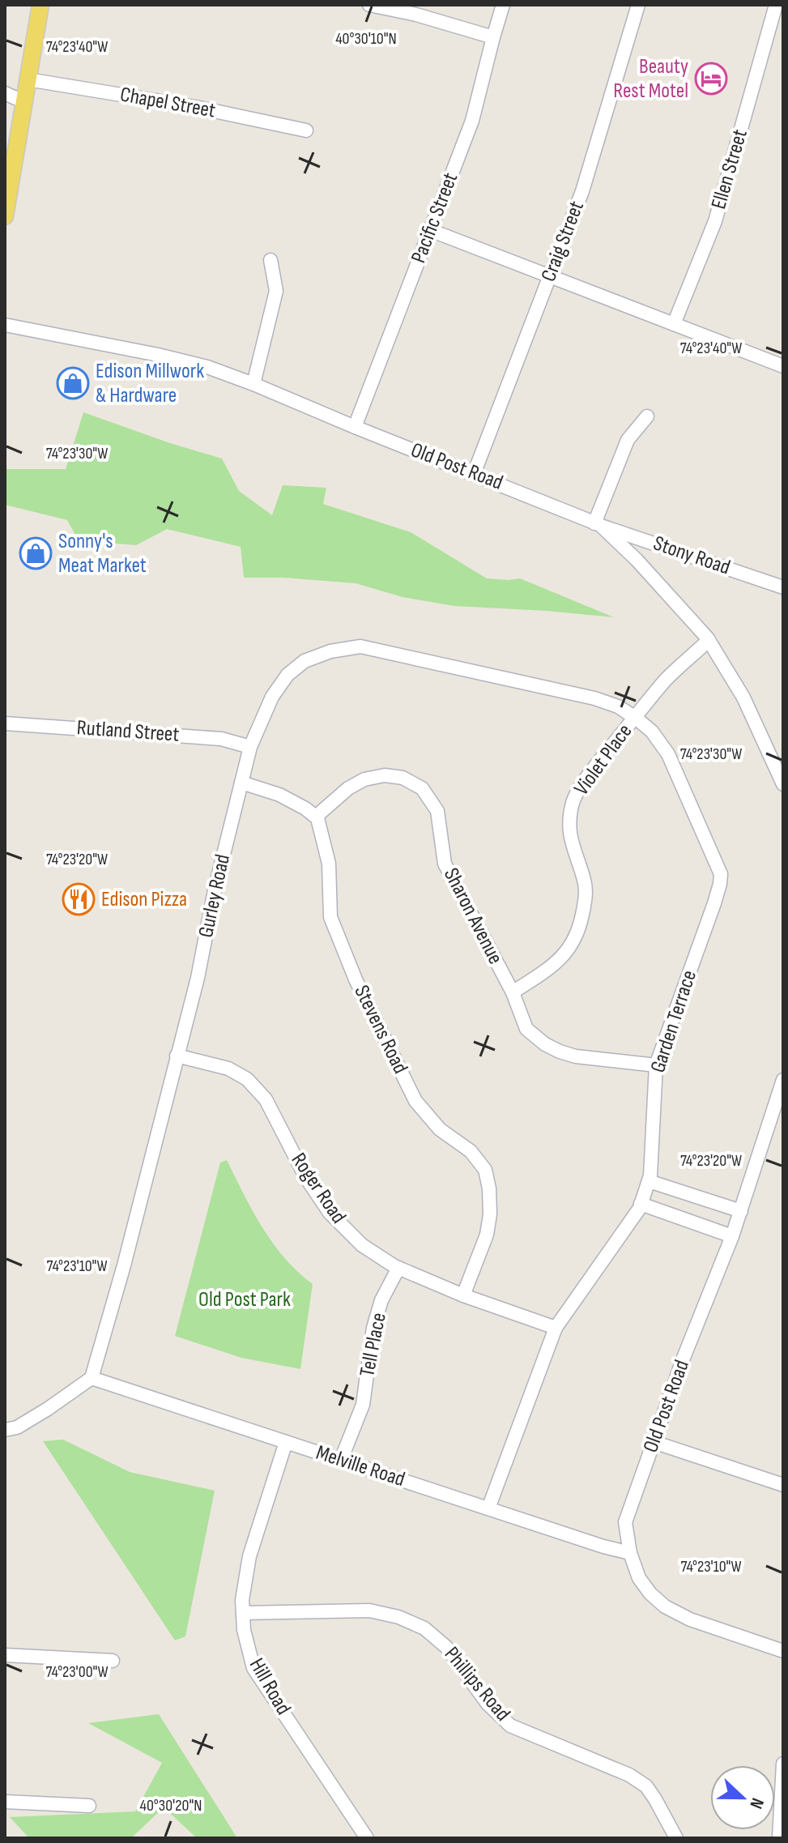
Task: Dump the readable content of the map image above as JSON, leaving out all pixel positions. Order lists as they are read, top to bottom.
{
  "streets": {
    "street": [
      "Chapel Street",
      "Ellen Street",
      "Pacific Street",
      "Craig Street",
      "Old Post Road",
      "Stony Road",
      "Rutland Street",
      "Violet Place",
      "Gurley Road",
      "Sharon Avenue",
      "Garden Terrace",
      "Stevens Road",
      "Roger Road",
      "Tell Place",
      "Melville Road",
      "Phillips Road",
      "Hill Road"
    ]
  },
  "crossings": [
    ["Pacific Street", "Old Post Road"],
    ["Craig Street", "Old Post Road"],
    ["Old Post Road", "Stony Road"],
    ["Old Post Road", "Violet Place"],
    ["Old Post Road", "Melville Road"],
    ["Rutland Street", "Gurley Road"],
    ["Violet Place", "Gurley Road"],
    ["Violet Place", "Sharon Avenue"],
    ["Violet Place", "Garden Terrace"],
    ["Gurley Road", "Garden Terrace"],
    ["Gurley Road", "Roger Road"],
    ["Gurley Road", "Melville Road"],
    ["Sharon Avenue", "Garden Terrace"],
    ["Sharon Avenue", "Stevens Road"],
    ["Garden Terrace", "Roger Road"],
    ["Garden Terrace", "Melville Road"],
    ["Stevens Road", "Roger Road"],
    ["Roger Road", "Tell Place"],
    ["Tell Place", "Melville Road"],
    ["Melville Road", "Hill Road"],
    ["Phillips Road", "Hill Road"]
  ],
  "parks": ["Old Post Park"],
  "places": {
    "hotel": ["Beauty Rest Motel"],
    "shop": ["Edison Millwork & Hardware", "Sonny's Meat Market"],
    "restaurant": ["Edison Pizza"]
  },
  "north": "right",
  "coordinates": [
    "40°30'10\"N",
    "74°23'40\"W",
    "74°23'30\"W",
    "74°23'20\"W",
    "74°23'10\"W",
    "74°23'00\"W",
    "40°30'20\"N"
  ]
}
